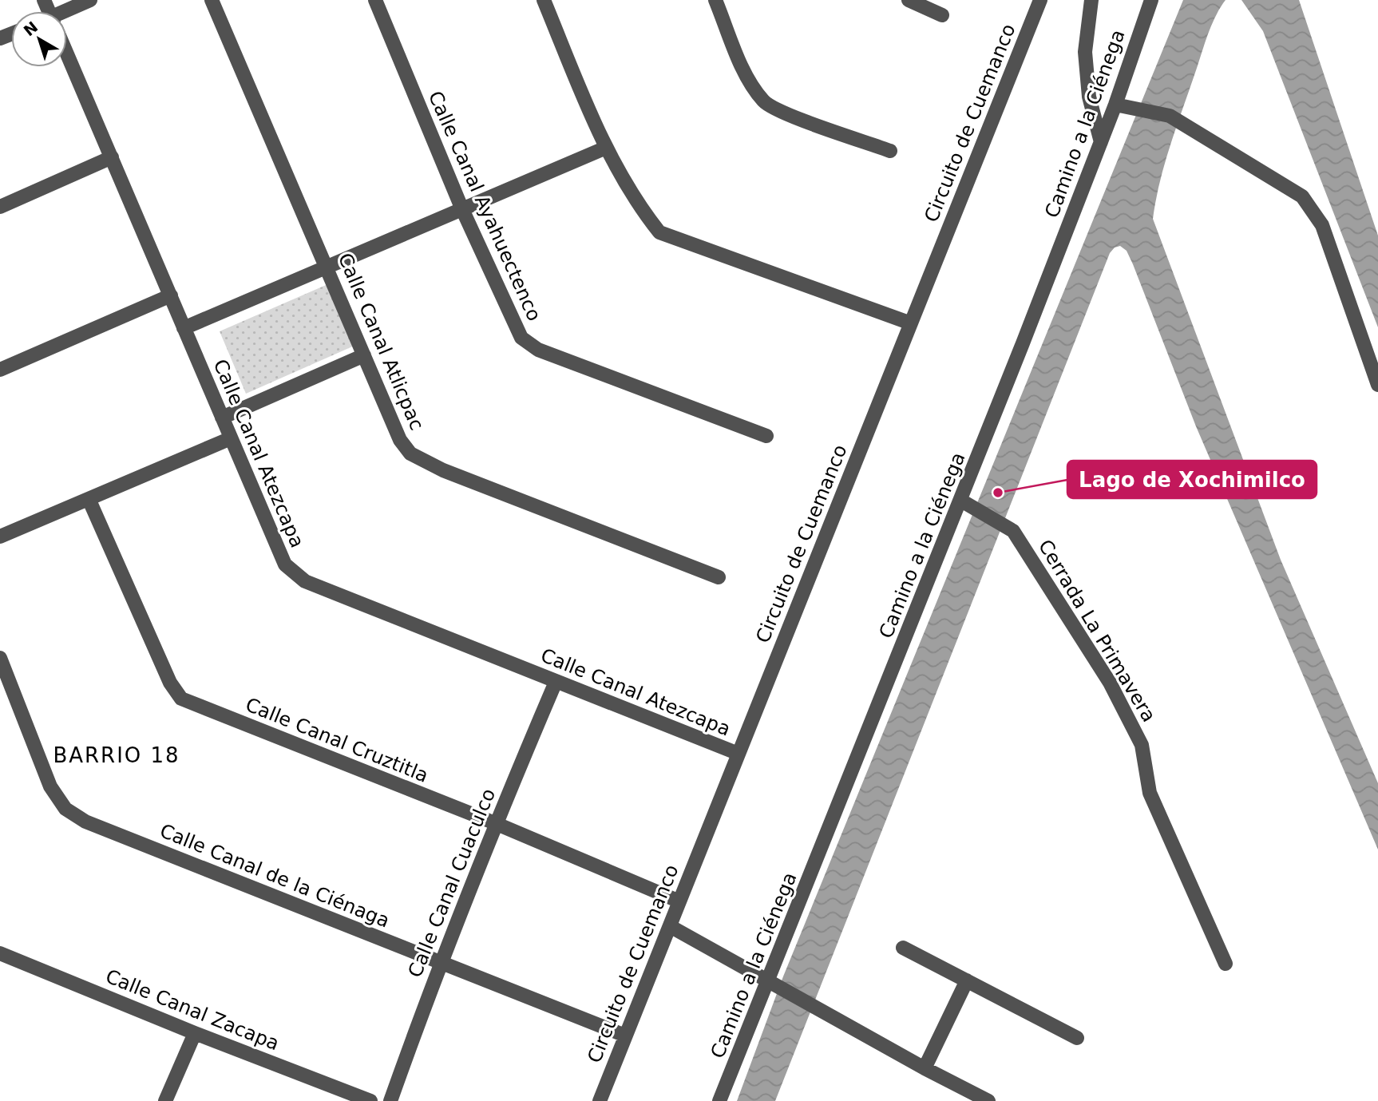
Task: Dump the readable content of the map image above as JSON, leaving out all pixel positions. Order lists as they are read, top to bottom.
{
  "streets": {
    "street": [
      "Circuito de Cuemanco",
      "Camino a la Ciénega",
      "Calle Canal Ayahuectenco",
      "Calle Canal Atlicpac",
      "Calle Canal Atezcapa",
      "Cerrada La Primavera",
      "Calle Canal Cruztitla",
      "Calle Canal de la Ciénaga",
      "Calle Canal Cuaculco",
      "Calle Canal Zacapa"
    ]
  },
  "crossings": [
    ["Circuito de Cuemanco", "Calle Canal Atezcapa"],
    ["Circuito de Cuemanco", "Calle Canal Cruztitla"],
    ["Circuito de Cuemanco", "Calle Canal de la Ciénaga"],
    ["Camino a la Ciénega", "Cerrada La Primavera"],
    ["Calle Canal Atezcapa", "Calle Canal Cuaculco"],
    ["Calle Canal Cruztitla", "Calle Canal Cuaculco"],
    ["Calle Canal de la Ciénaga", "Calle Canal Cuaculco"]
  ],
  "districts": ["BARRIO 18"],
  "places": ["Lago de Xochimilco"],
  "north": "top left"
}
